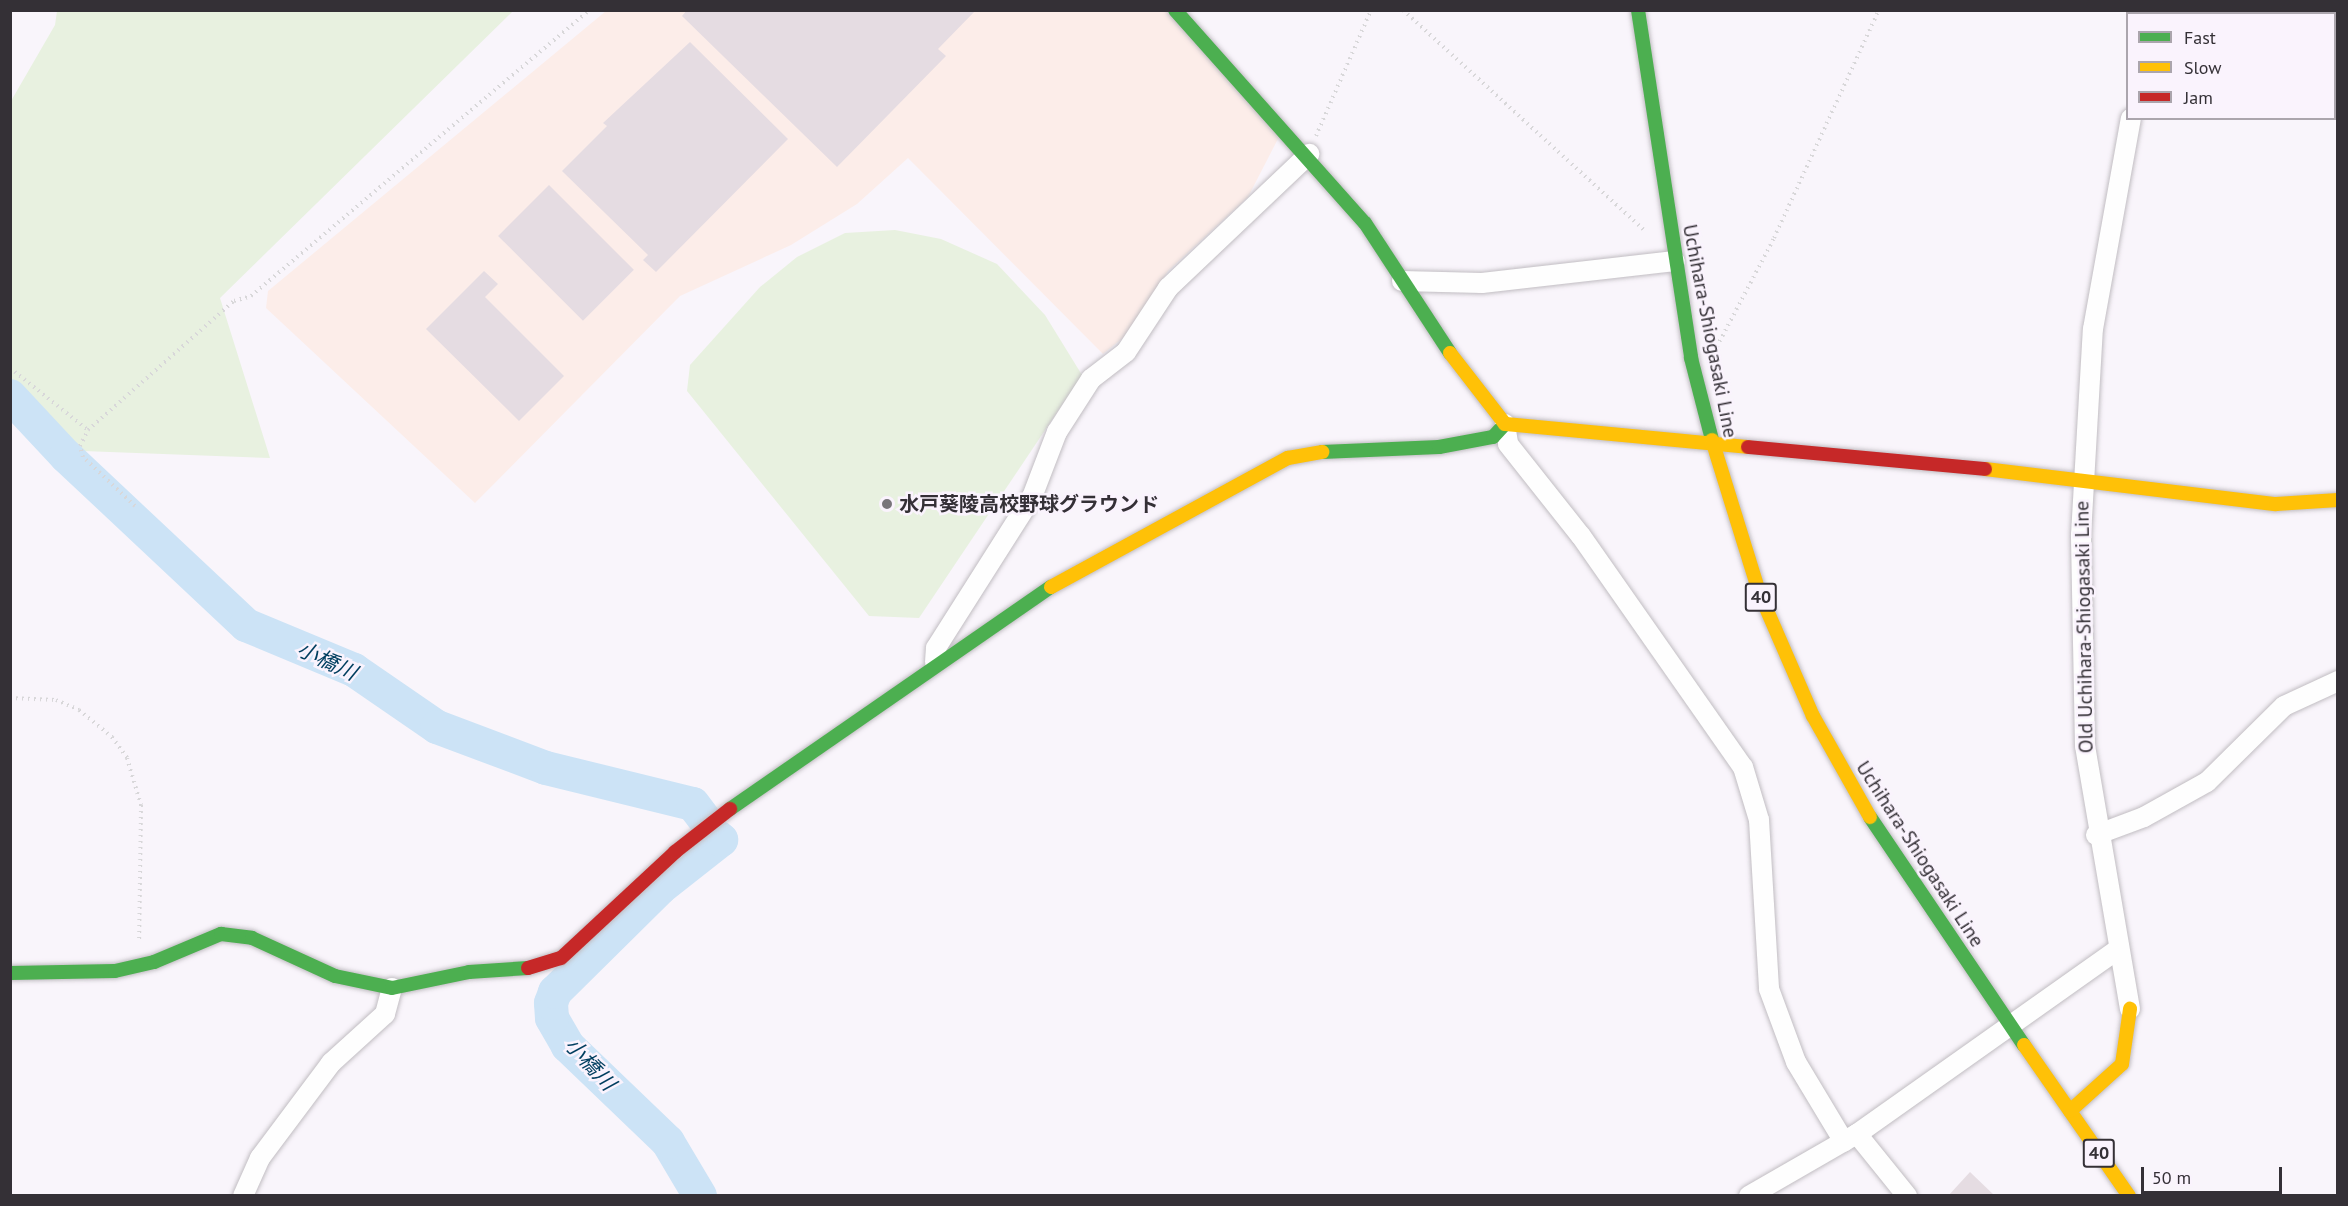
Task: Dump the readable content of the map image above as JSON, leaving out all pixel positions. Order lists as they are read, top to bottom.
{
  "streets": {
    "street": ["Uchihara-Shiogasaki Line", "40", "Old Uchihara-Shiogasaki Line"]
  },
  "crossings": [
    ["Uchihara-Shiogasaki Line", "Old Uchihara-Shiogasaki Line"]
  ],
  "water": ["小橋川"],
  "places": ["水戸葵陵高校野球グラウンド"],
  "legend": ["Fast", "Slow", "Jam"],
  "scale_bar": "50 m"
}
